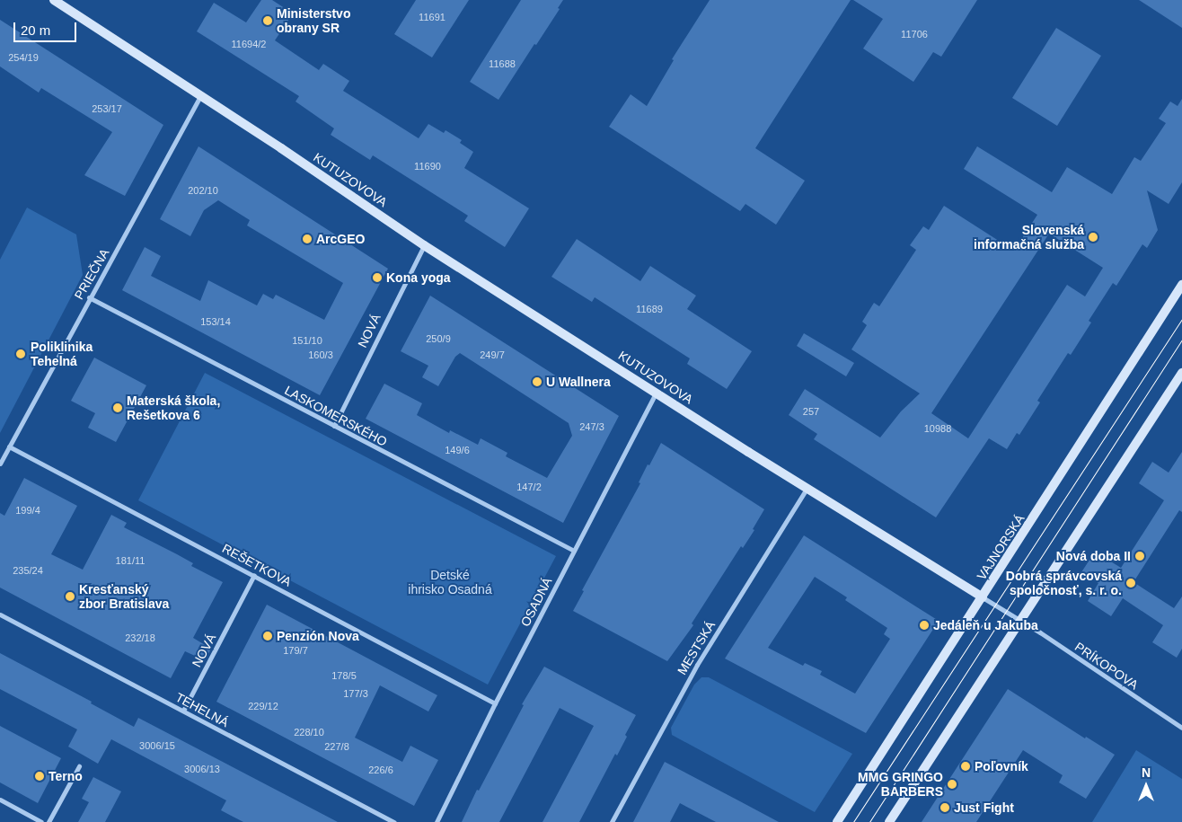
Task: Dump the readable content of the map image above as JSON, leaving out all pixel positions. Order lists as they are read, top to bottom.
{
  "streets": {
    "main road": ["KUTUZOVOVA", "VAJNORSKÁ"],
    "street": [
      "PRIEČNA",
      "NOVÁ",
      "LASKOMERSKÉHO",
      "REŠETKOVA",
      "OSADNÁ",
      "MESTSKÁ",
      "PRÍKOPOVA",
      "TEHELNÁ"
    ]
  },
  "crossings": [
    ["KUTUZOVOVA", "PRIEČNA"],
    ["KUTUZOVOVA", "NOVÁ"],
    ["KUTUZOVOVA", "VAJNORSKÁ"],
    ["KUTUZOVOVA", "OSADNÁ"],
    ["KUTUZOVOVA", "MESTSKÁ"],
    ["KUTUZOVOVA", "PRÍKOPOVA"],
    ["PRIEČNA", "LASKOMERSKÉHO"],
    ["PRIEČNA", "REŠETKOVA"],
    ["NOVÁ", "LASKOMERSKÉHO"],
    ["NOVÁ", "REŠETKOVA"],
    ["NOVÁ", "TEHELNÁ"],
    ["LASKOMERSKÉHO", "OSADNÁ"],
    ["REŠETKOVA", "OSADNÁ"]
  ],
  "parks": ["Detské ihrisko Osadná"],
  "places": [
    "Ministerstvo obrany SR",
    "Slovenská informačná služba",
    "ArcGEO",
    "Kona yoga",
    "Poliklinika Tehelná",
    "U Wallnera",
    "Materská škola, Rešetkova 6",
    "Nová doba II",
    "Dobrá správcovská spoločnosť, s. r. o.",
    "Kresťanský zbor Bratislava",
    "Jedáleň u Jakuba",
    "Penzión Nova",
    "Poľovník",
    "Terno",
    "MMG GRINGO BARBERS",
    "Just Fight"
  ],
  "house_numbers": [
    "11691",
    "11706",
    "11694/2",
    "254/19",
    "11688",
    "253/17",
    "11690",
    "202/10",
    "11689",
    "153/14",
    "250/9",
    "151/10",
    "160/3",
    "249/7",
    "257",
    "247/3",
    "10988",
    "149/6",
    "147/2",
    "199/4",
    "181/11",
    "235/24",
    "232/18",
    "179/7",
    "178/5",
    "177/3",
    "229/12",
    "228/10",
    "3006/15",
    "227/8",
    "3006/13",
    "226/6"
  ],
  "scale_bar": "20 m",
  "north": "top"
}
